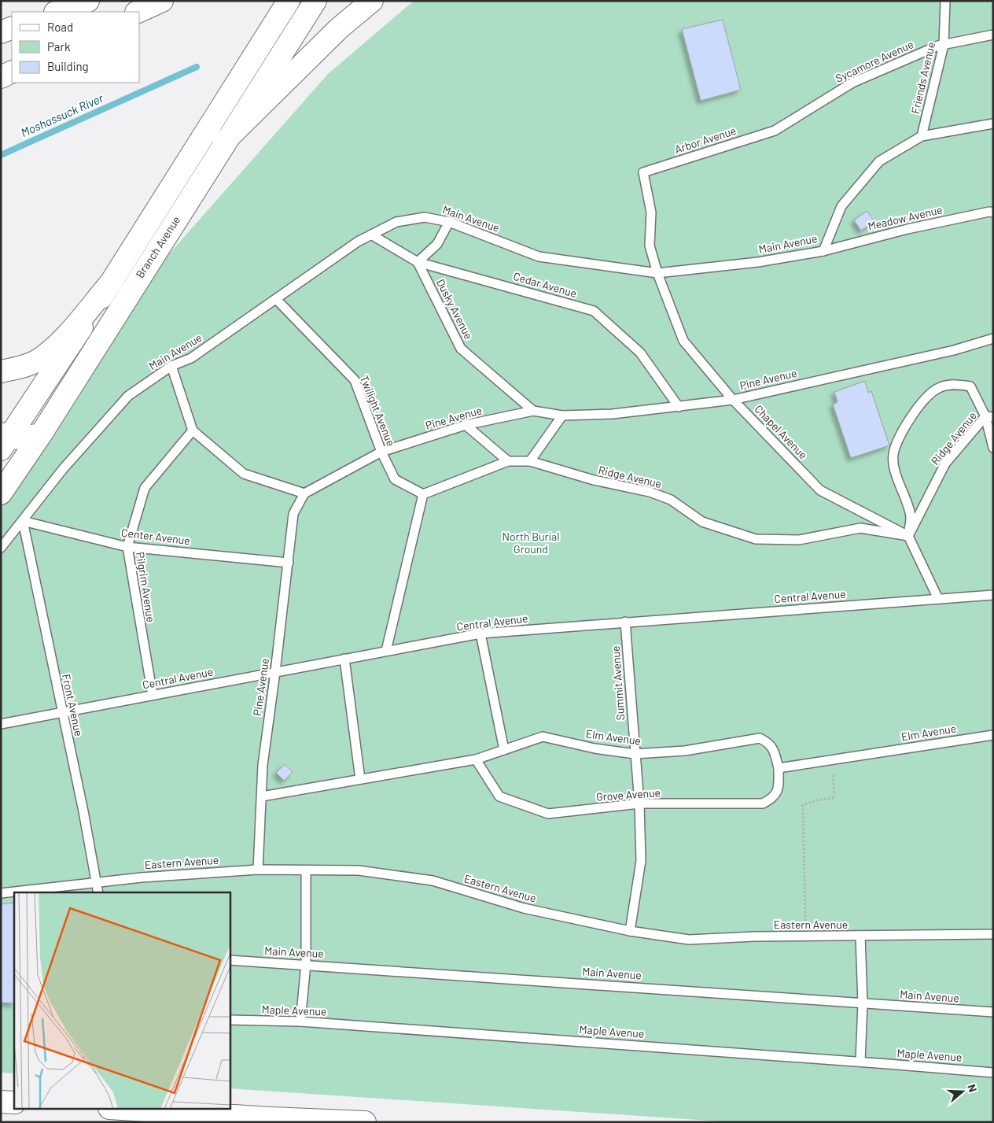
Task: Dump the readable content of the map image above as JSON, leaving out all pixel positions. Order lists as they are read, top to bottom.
{
  "streets": {
    "main road": ["Branch Avenue"],
    "lane": [
      "Sycamore Avenue",
      "Friends Avenue",
      "Arbor Avenue",
      "Meadow Avenue",
      "Main Avenue",
      "Cedar Avenue",
      "Dusky Avenue",
      "Pine Avenue",
      "Twilight Avenue",
      "Chapel Avenue",
      "Ridge Avenue",
      "Center Avenue",
      "Pilgrim Avenue",
      "Central Avenue",
      "Summit Avenue",
      "Front Avenue",
      "Elm Avenue",
      "Grove Avenue",
      "Eastern Avenue",
      "Maple Avenue"
    ]
  },
  "crossings": [
    ["Sycamore Avenue", "Friends Avenue"],
    ["Sycamore Avenue", "Arbor Avenue"],
    ["Friends Avenue", "Main Avenue"],
    ["Arbor Avenue", "Chapel Avenue"],
    ["Meadow Avenue", "Main Avenue"],
    ["Main Avenue", "Cedar Avenue"],
    ["Main Avenue", "Twilight Avenue"],
    ["Main Avenue", "Chapel Avenue"],
    ["Main Avenue", "Center Avenue"],
    ["Main Avenue", "Front Avenue"],
    ["Cedar Avenue", "Dusky Avenue"],
    ["Cedar Avenue", "Pine Avenue"],
    ["Dusky Avenue", "Pine Avenue"],
    ["Pine Avenue", "Twilight Avenue"],
    ["Pine Avenue", "Chapel Avenue"],
    ["Pine Avenue", "Center Avenue"],
    ["Pine Avenue", "Central Avenue"],
    ["Pine Avenue", "Elm Avenue"],
    ["Pine Avenue", "Eastern Avenue"],
    ["Twilight Avenue", "Ridge Avenue"],
    ["Chapel Avenue", "Ridge Avenue"],
    ["Center Avenue", "Pilgrim Avenue"],
    ["Center Avenue", "Front Avenue"],
    ["Pilgrim Avenue", "Central Avenue"],
    ["Central Avenue", "Summit Avenue"],
    ["Central Avenue", "Front Avenue"],
    ["Summit Avenue", "Elm Avenue"],
    ["Summit Avenue", "Grove Avenue"],
    ["Summit Avenue", "Eastern Avenue"],
    ["Front Avenue", "Eastern Avenue"],
    ["Elm Avenue", "Grove Avenue"]
  ],
  "water": ["Moshassuck River"],
  "parks": ["North Burial Ground"],
  "legend": ["Road", "Park", "Building"],
  "north": "right"
}
